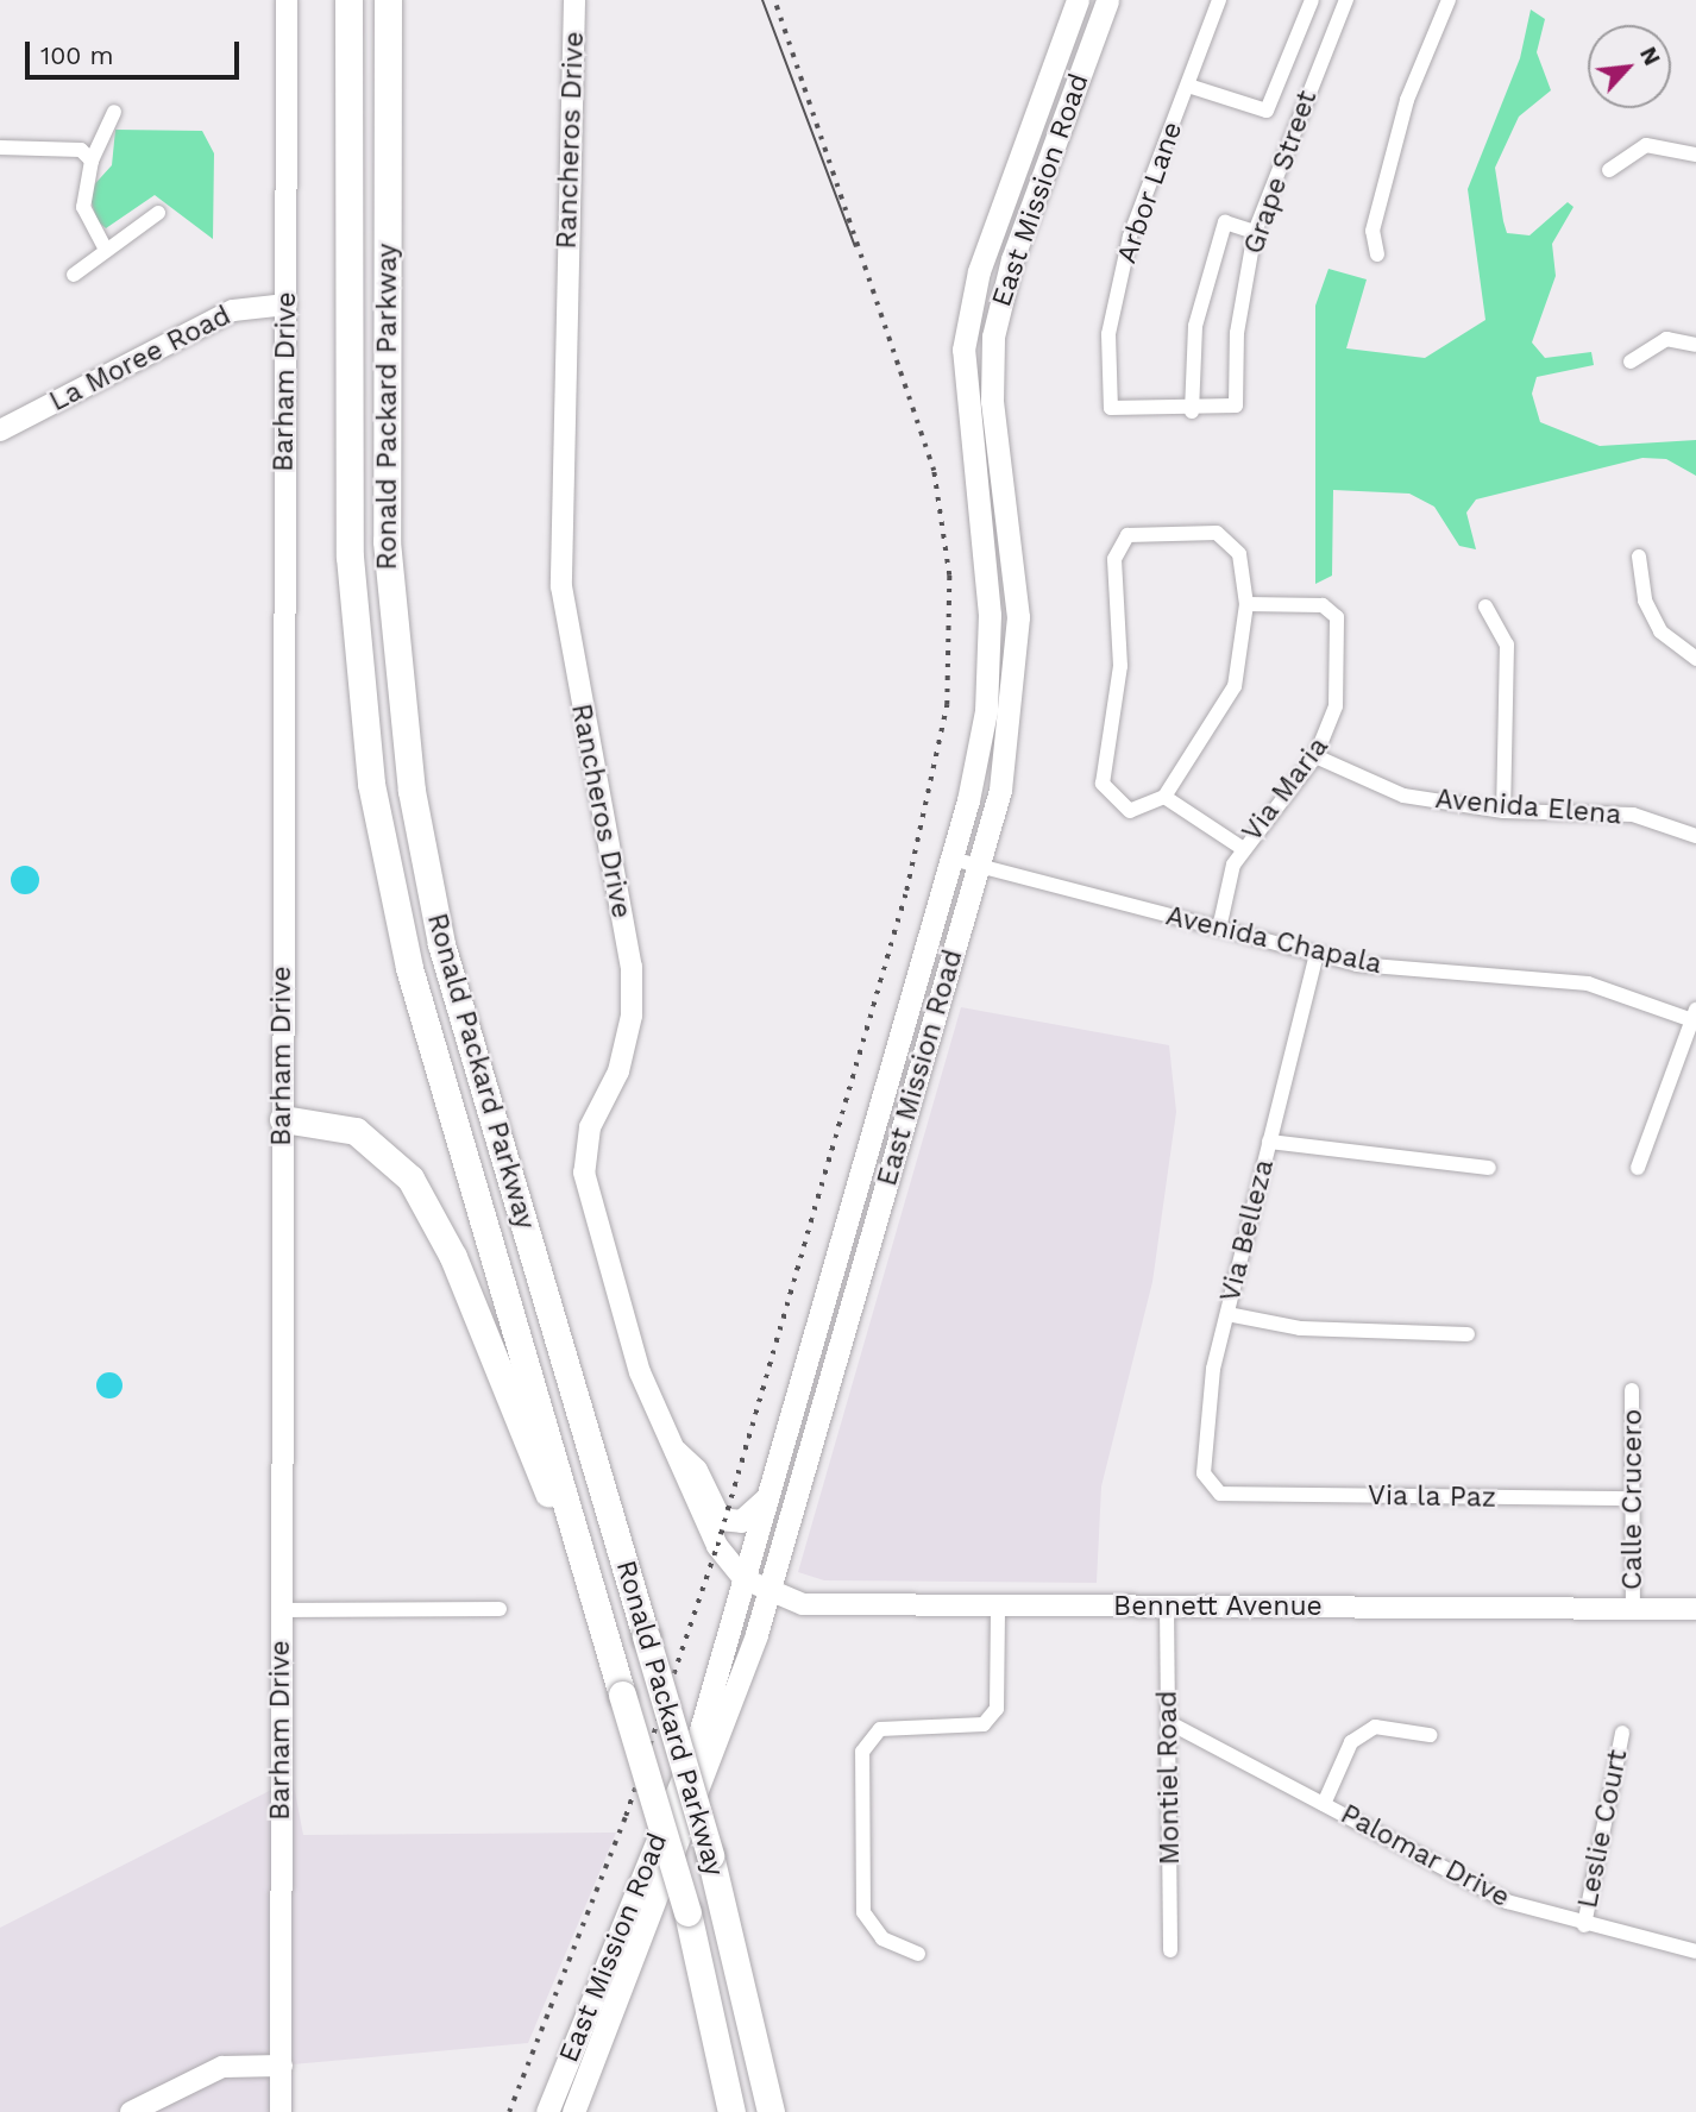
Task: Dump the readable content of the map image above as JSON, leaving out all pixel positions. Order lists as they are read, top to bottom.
{
  "streets": {
    "highway": ["Ronald Packard Parkway"],
    "main road": ["East Mission Road"],
    "street": [
      "Rancheros Drive",
      "Grape Street",
      "Arbor Lane",
      "La Moree Road",
      "Barham Drive",
      "Via Maria",
      "Avenida Elena",
      "Avenida Chapala",
      "Via Belleza",
      "Via la Paz",
      "Calle Crucero",
      "Bennett Avenue",
      "Montiel Road",
      "Leslie Court",
      "Palomar Drive"
    ]
  },
  "crossings": [
    ["Rancheros Drive", "East Mission Road"],
    ["Rancheros Drive", "Bennett Avenue"],
    ["Grape Street", "Arbor Lane"],
    ["East Mission Road", "Avenida Chapala"],
    ["East Mission Road", "Bennett Avenue"],
    ["La Moree Road", "Barham Drive"],
    ["Via Maria", "Avenida Elena"],
    ["Via Maria", "Avenida Chapala"],
    ["Avenida Chapala", "Via Belleza"],
    ["Via Belleza", "Via la Paz"],
    ["Via la Paz", "Calle Crucero"],
    ["Calle Crucero", "Bennett Avenue"],
    ["Bennett Avenue", "Montiel Road"],
    ["Montiel Road", "Palomar Drive"],
    ["Leslie Court", "Palomar Drive"]
  ],
  "scale_bar": "100 m",
  "north": "top right"
}
